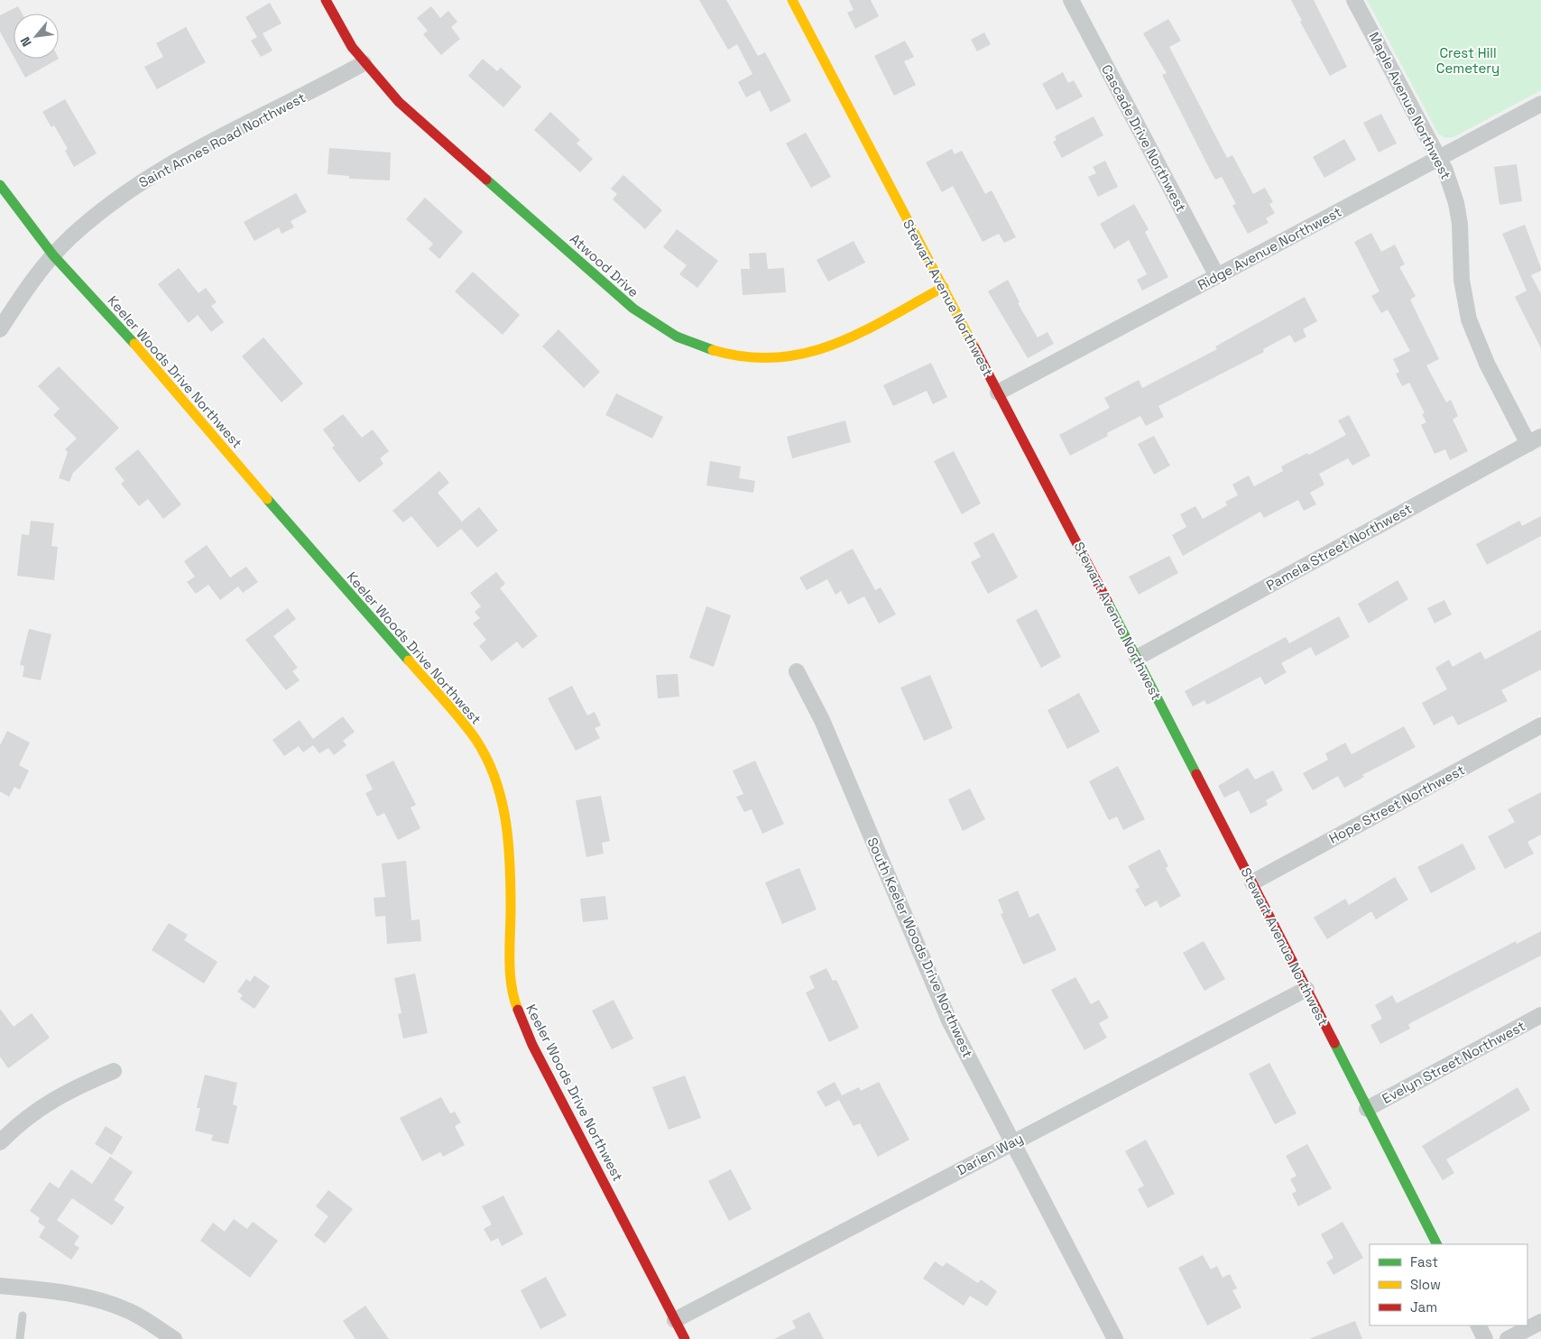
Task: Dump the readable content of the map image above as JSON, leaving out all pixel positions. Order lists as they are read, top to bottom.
{
  "streets": {
    "street": [
      "Maple Avenue Northwest",
      "Cascade Drive Northwest",
      "Saint Annes Road Northwest",
      "Ridge Avenue Northwest",
      "Atwood Drive",
      "Stewart Avenue Northwest",
      "Keeler Woods Drive Northwest",
      "Pamela Street Northwest",
      "Hope Street Northwest",
      "South Keeler Woods Drive Northwest",
      "Evelyn Street Northwest",
      "Darien Way"
    ]
  },
  "crossings": [
    ["Maple Avenue Northwest", "Ridge Avenue Northwest"],
    ["Maple Avenue Northwest", "Pamela Street Northwest"],
    ["Cascade Drive Northwest", "Ridge Avenue Northwest"],
    ["Saint Annes Road Northwest", "Atwood Drive"],
    ["Saint Annes Road Northwest", "Keeler Woods Drive Northwest"],
    ["Ridge Avenue Northwest", "Stewart Avenue Northwest"],
    ["Atwood Drive", "Stewart Avenue Northwest"],
    ["Stewart Avenue Northwest", "Pamela Street Northwest"],
    ["Stewart Avenue Northwest", "Hope Street Northwest"],
    ["Stewart Avenue Northwest", "Evelyn Street Northwest"],
    ["Stewart Avenue Northwest", "Darien Way"],
    ["Keeler Woods Drive Northwest", "Darien Way"],
    ["South Keeler Woods Drive Northwest", "Darien Way"]
  ],
  "parks": ["Crest Hill Cemetery"],
  "legend": ["Fast", "Slow", "Jam"],
  "north": "bottom left"
}
